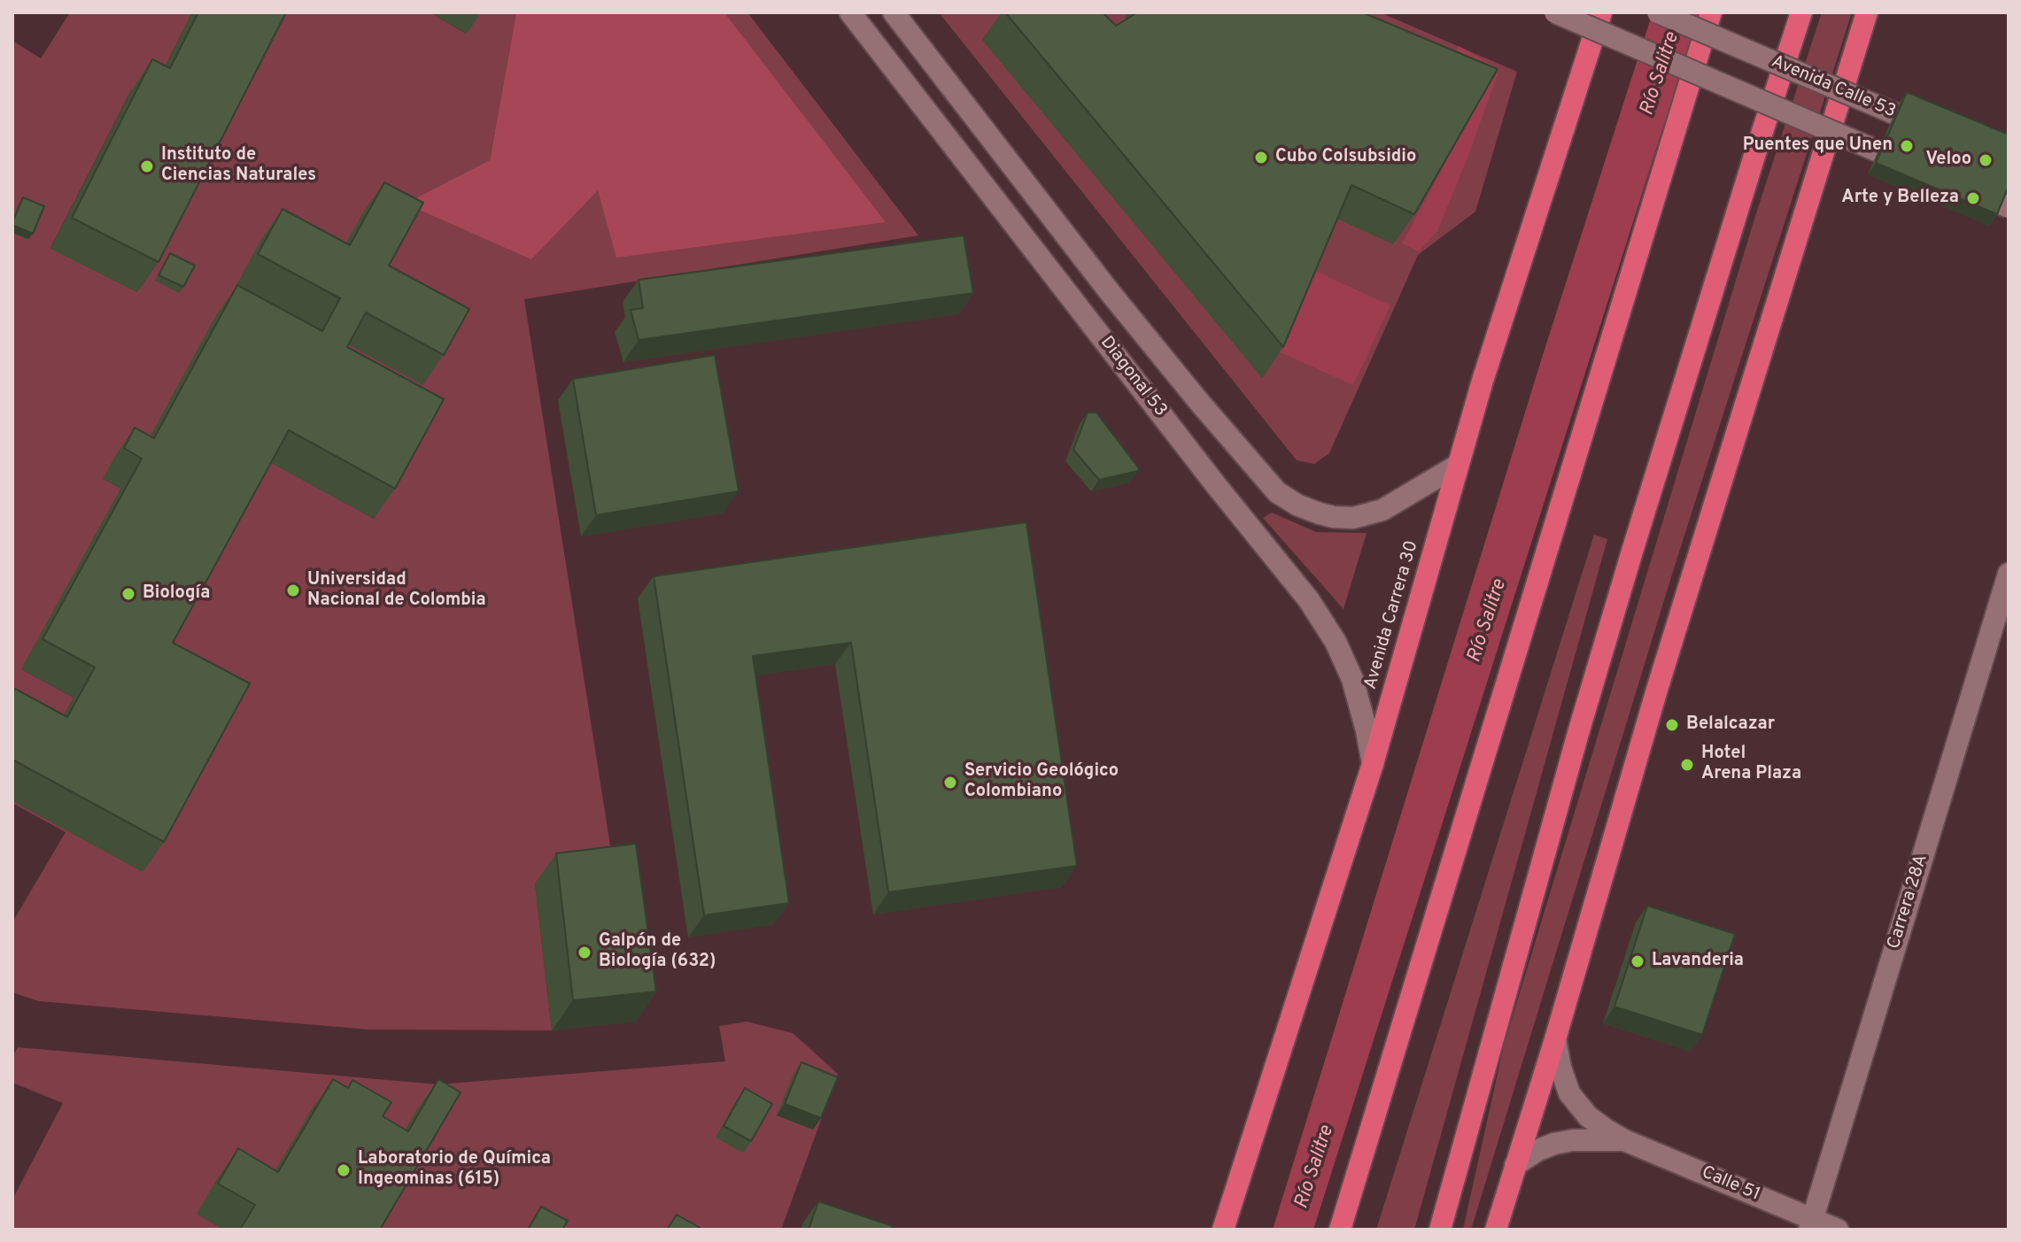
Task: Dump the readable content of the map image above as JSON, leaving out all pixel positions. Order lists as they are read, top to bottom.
{
  "streets": {
    "highway": ["Avenida Carrera 30"],
    "street": [
      "Avenida Calle 53",
      "Diagonal 53",
      "Carrera 28A",
      "Calle 51"
    ]
  },
  "crossings": [
    ["Diagonal 53", "Avenida Carrera 30"],
    ["Carrera 28A", "Calle 51"]
  ],
  "water": ["Río Salitre"],
  "places": [
    "Puentes que Unen",
    "Cubo Colsubsidio",
    "Veloo",
    "Instituto de Ciencias Naturales",
    "Arte y Belleza",
    "Universidad Nacional de Colombia",
    "Biología",
    "Belalcazar",
    "Hotel Arena Plaza",
    "Servicio Geológico Colombiano",
    "Galpón de Biología (632)",
    "Lavanderia",
    "Laboratorio de Química Ingeominas (615)"
  ]
}
